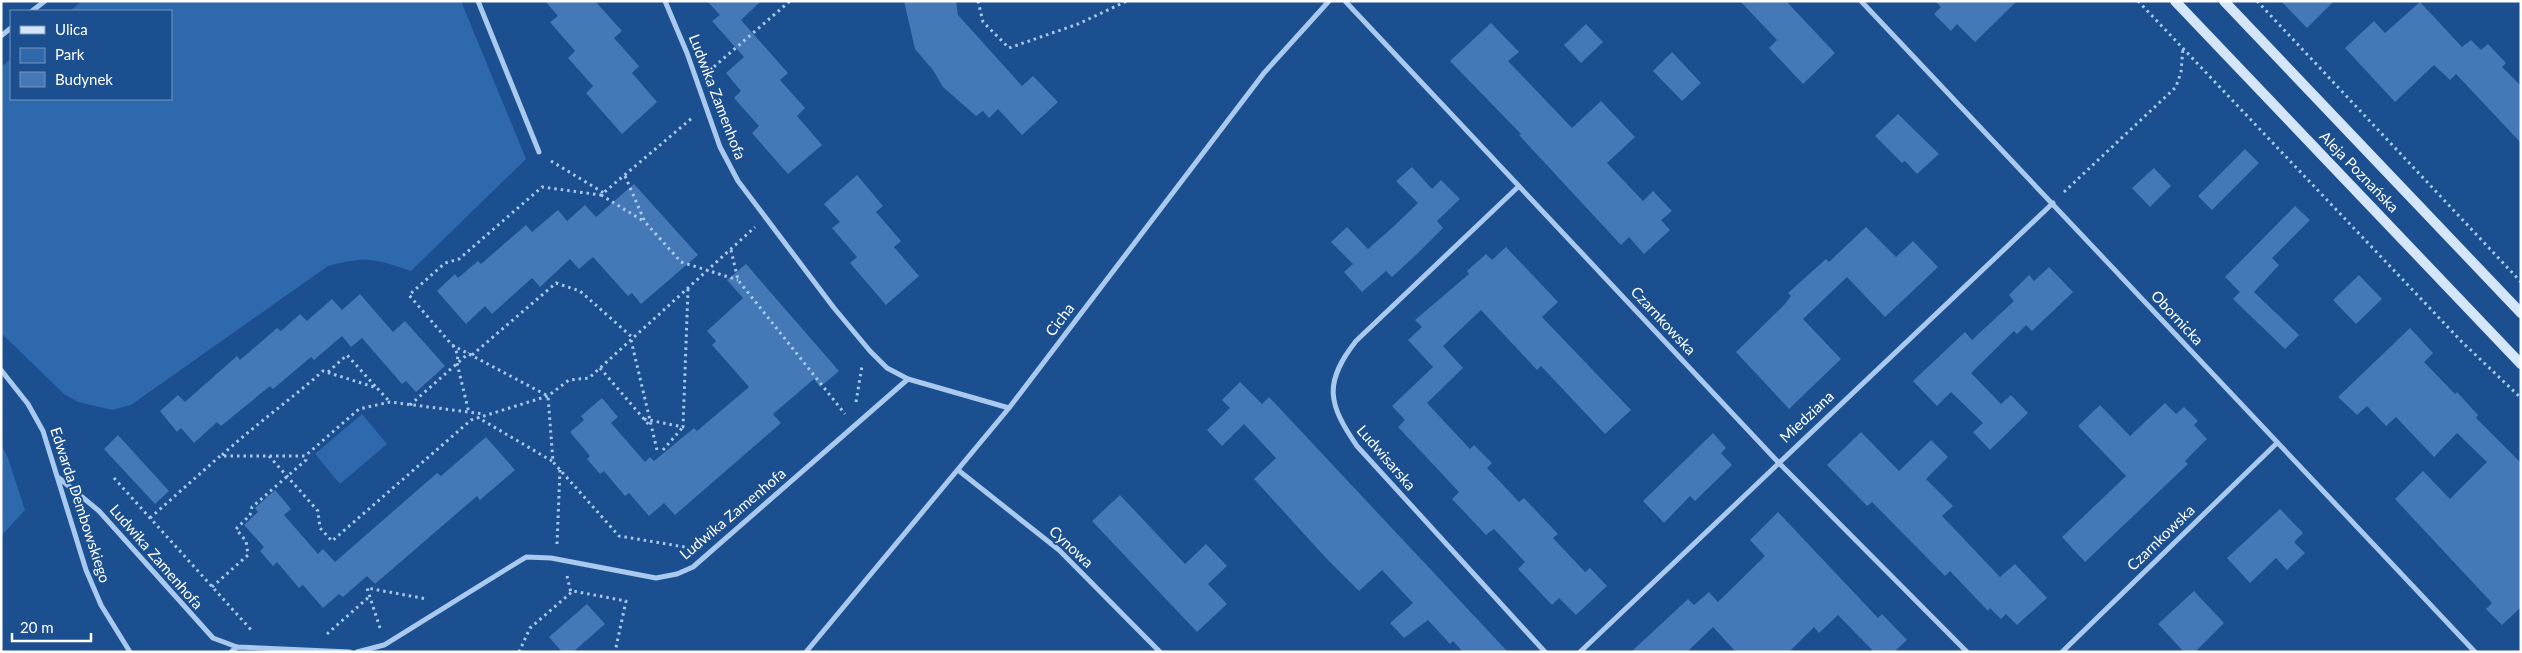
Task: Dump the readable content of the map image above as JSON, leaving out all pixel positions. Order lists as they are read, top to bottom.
{
  "streets": {
    "main road": ["Aleja Poznańska"],
    "street": [
      "Ludwika Zamenhofa",
      "Obornicka",
      "Cicha",
      "Czarnkowska",
      "Miedziana",
      "Ludwisarska",
      "Edwarda Dembowskiego",
      "Cynowa"
    ]
  },
  "crossings": [
    ["Ludwika Zamenhofa", "Cicha"],
    ["Ludwika Zamenhofa", "Edwarda Dembowskiego"],
    ["Obornicka", "Czarnkowska"],
    ["Obornicka", "Miedziana"],
    ["Cicha", "Cynowa"],
    ["Czarnkowska", "Miedziana"],
    ["Czarnkowska", "Ludwisarska"]
  ],
  "legend": ["Ulica", "Park", "Budynek"],
  "scale_bar": "20 m"
}
